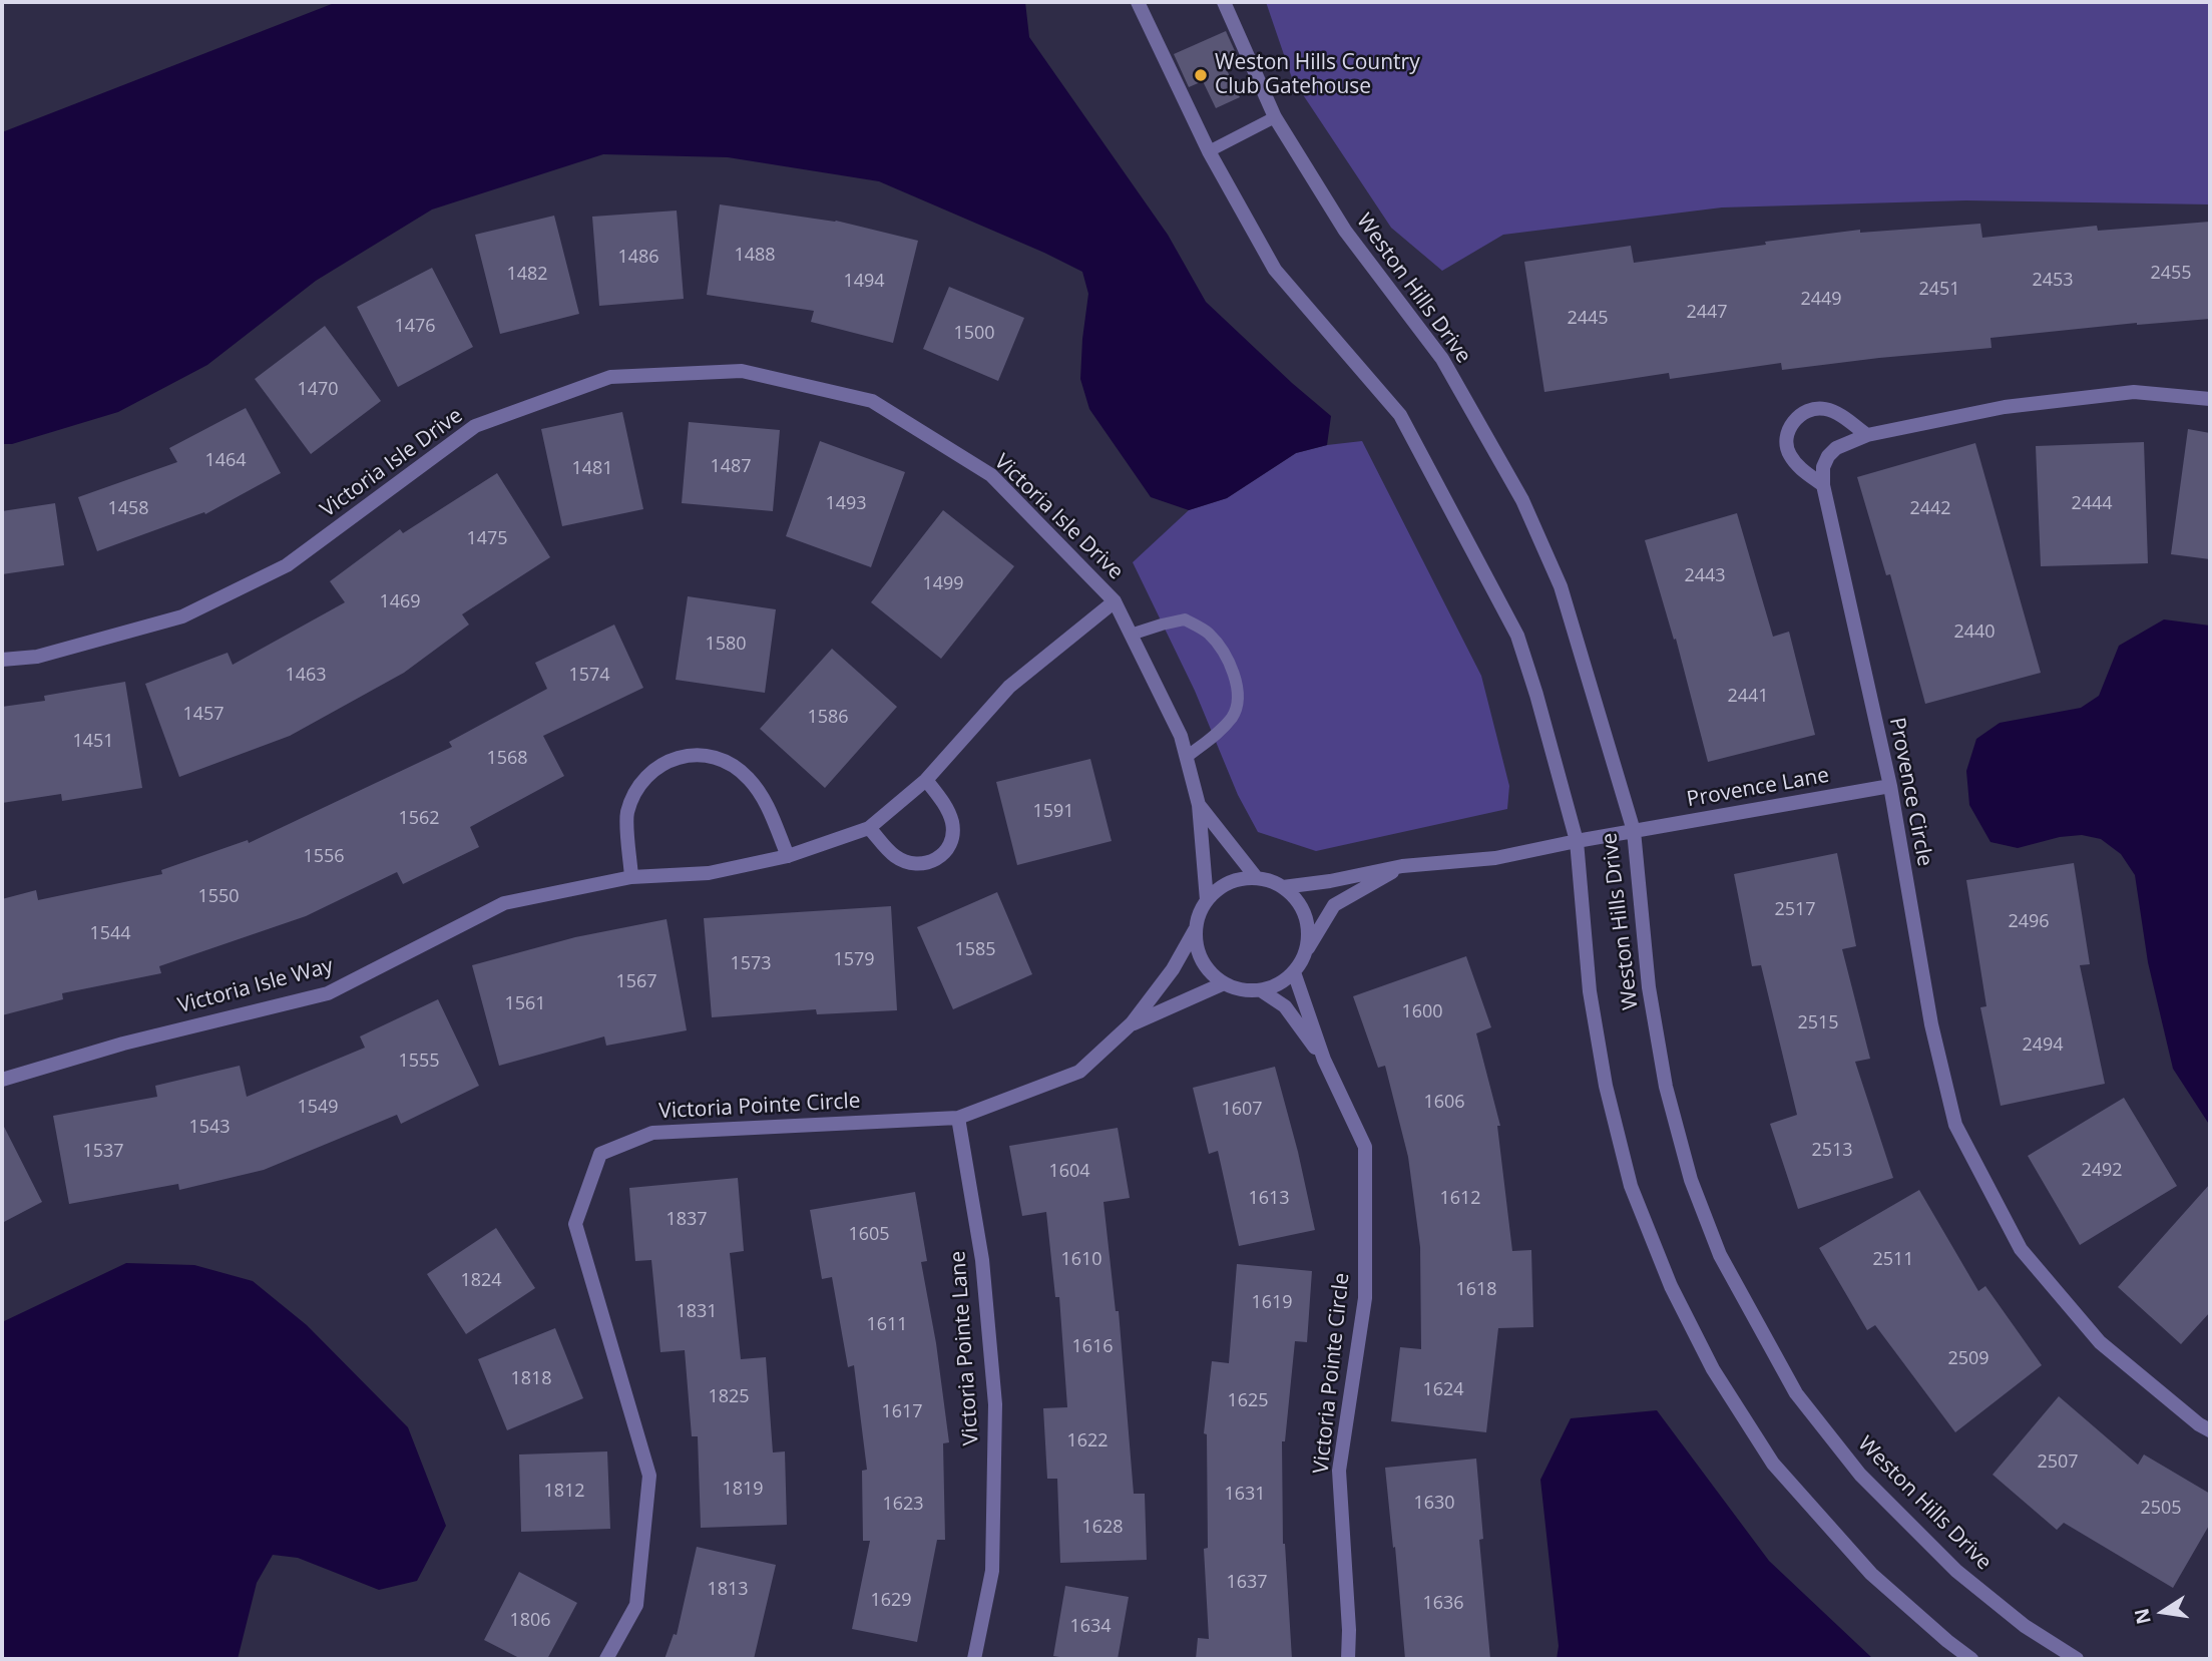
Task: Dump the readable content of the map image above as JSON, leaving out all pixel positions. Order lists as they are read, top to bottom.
{
  "streets": {
    "street": [
      "Weston Hills Drive",
      "Victoria Isle Drive",
      "Provence Lane",
      "Provence Circle",
      "Victoria Isle Way",
      "Victoria Pointe Circle",
      "Victoria Pointe Lane"
    ]
  },
  "crossings": [
    ["Weston Hills Drive", "Provence Lane"],
    ["Victoria Isle Drive", "Provence Lane"],
    ["Victoria Isle Drive", "Victoria Isle Way"],
    ["Victoria Isle Drive", "Victoria Pointe Circle"],
    ["Provence Lane", "Provence Circle"],
    ["Provence Lane", "Victoria Pointe Circle"],
    ["Victoria Pointe Circle", "Victoria Pointe Lane"]
  ],
  "places": ["Weston Hills Country Club Gatehouse"],
  "house_numbers": [
    "1488",
    "1486",
    "2455",
    "1482",
    "2453",
    "1494",
    "2451",
    "2449",
    "2447",
    "2445",
    "1476",
    "1500",
    "1470",
    "1464",
    "1487",
    "1481",
    "1493",
    "2444",
    "1458",
    "2442",
    "1475",
    "2443",
    "1499",
    "1469",
    "2440",
    "1580",
    "1463",
    "1574",
    "2441",
    "1457",
    "1586",
    "1451",
    "1568",
    "1591",
    "1562",
    "1556",
    "1550",
    "2517",
    "2496",
    "1544",
    "1585",
    "1579",
    "1573",
    "1567",
    "1561",
    "1600",
    "2515",
    "2494",
    "1555",
    "1606",
    "1549",
    "1607",
    "1543",
    "2513",
    "1537",
    "2492",
    "1604",
    "1613",
    "1612",
    "1837",
    "1605",
    "1610",
    "2511",
    "1824",
    "1618",
    "1619",
    "1831",
    "1611",
    "1616",
    "2509",
    "1818",
    "1624",
    "1825",
    "1625",
    "1617",
    "1622",
    "2507",
    "1819",
    "1812",
    "1631",
    "1630",
    "1623",
    "2505",
    "1628",
    "1637",
    "1813",
    "1629",
    "1636",
    "1806",
    "1634"
  ],
  "north": "left"
}
